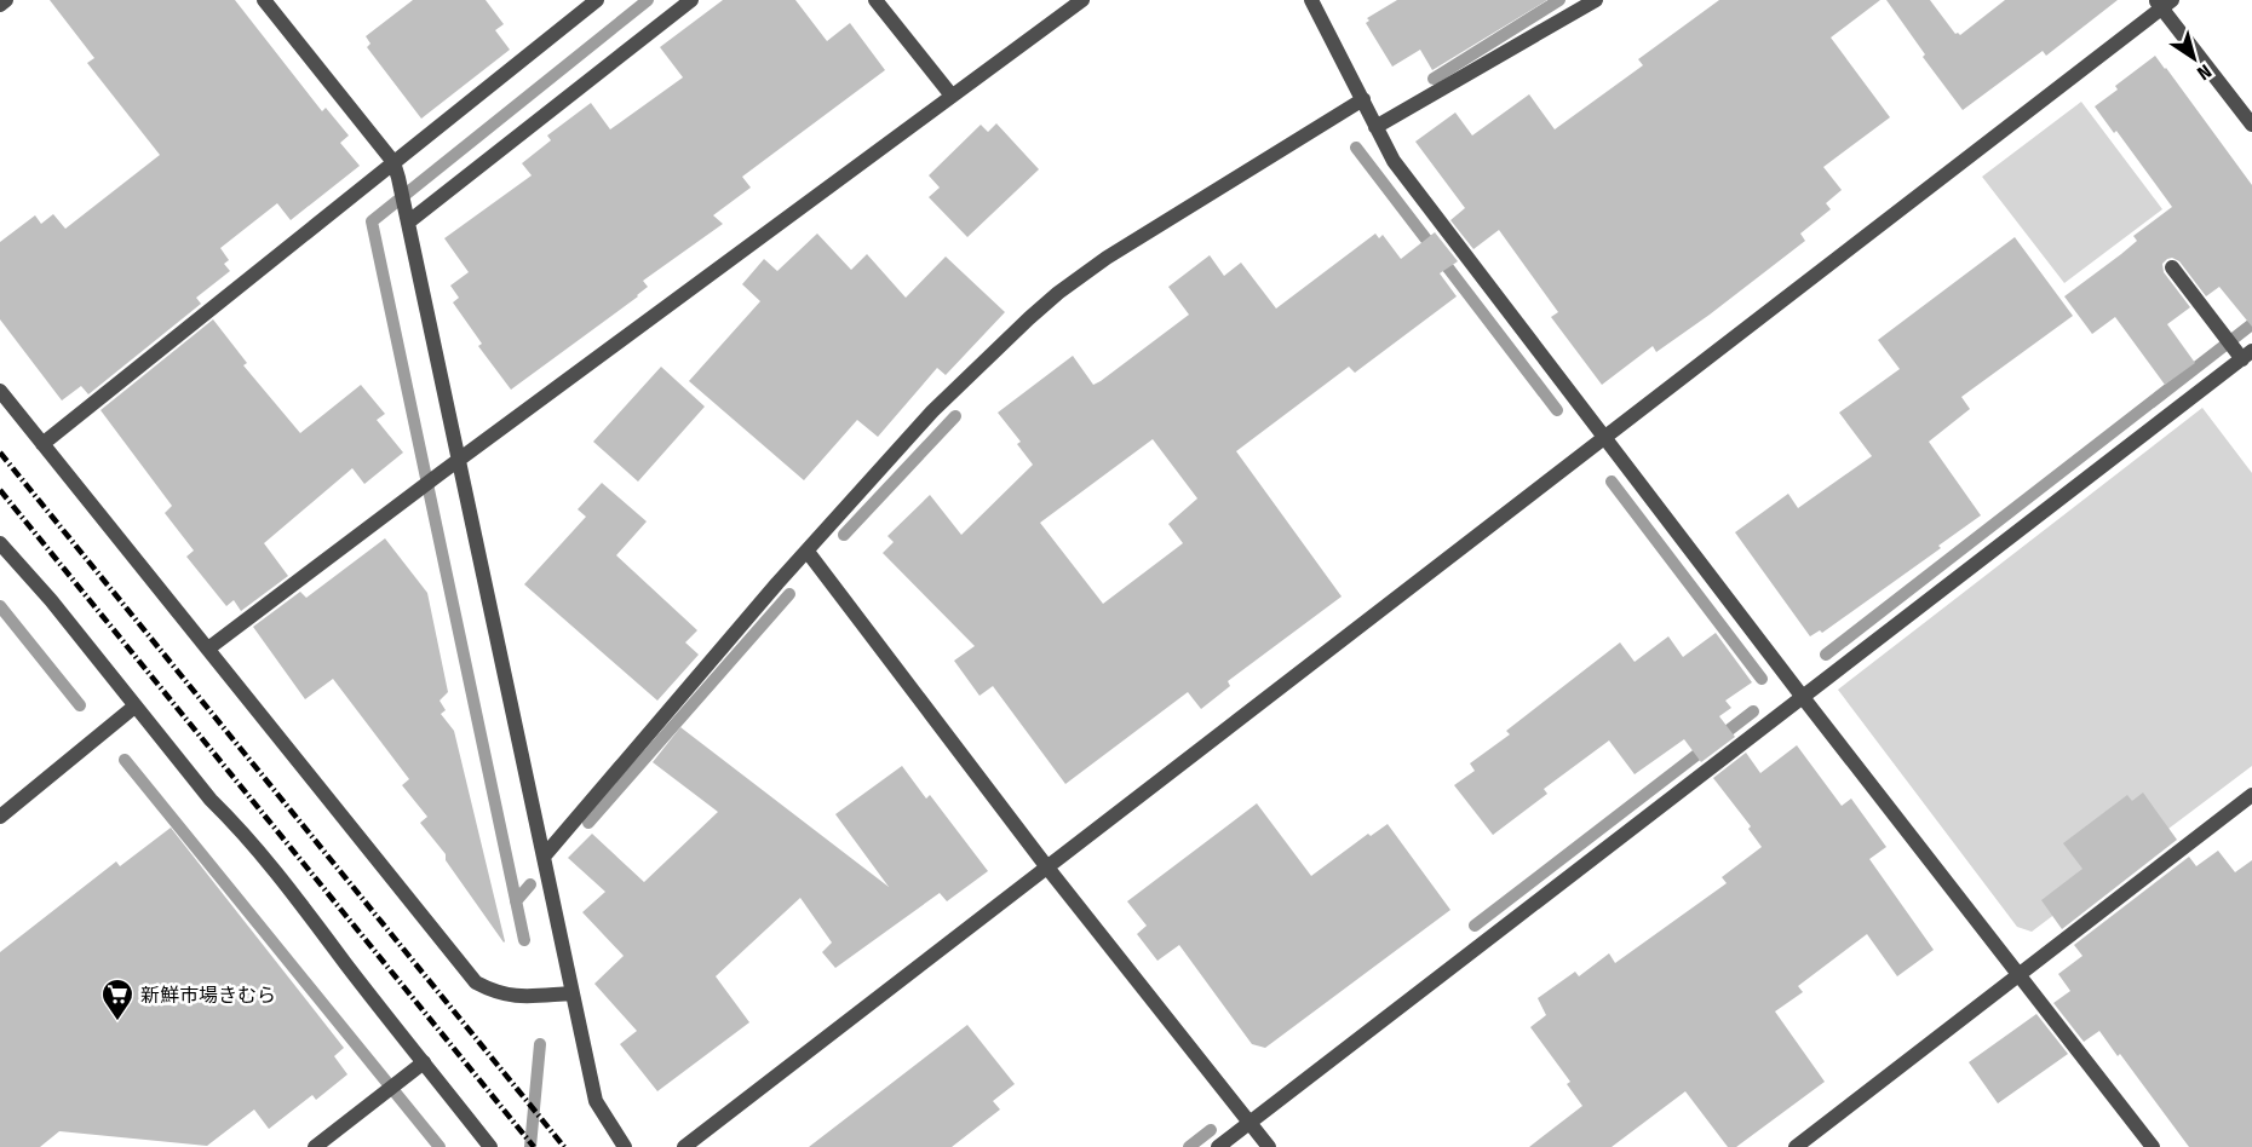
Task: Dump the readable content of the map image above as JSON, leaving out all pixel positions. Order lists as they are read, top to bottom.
{
  "places": {
    "supermarket": ["新鮮市場きむら"]
  },
  "north": "bottom right"
}
